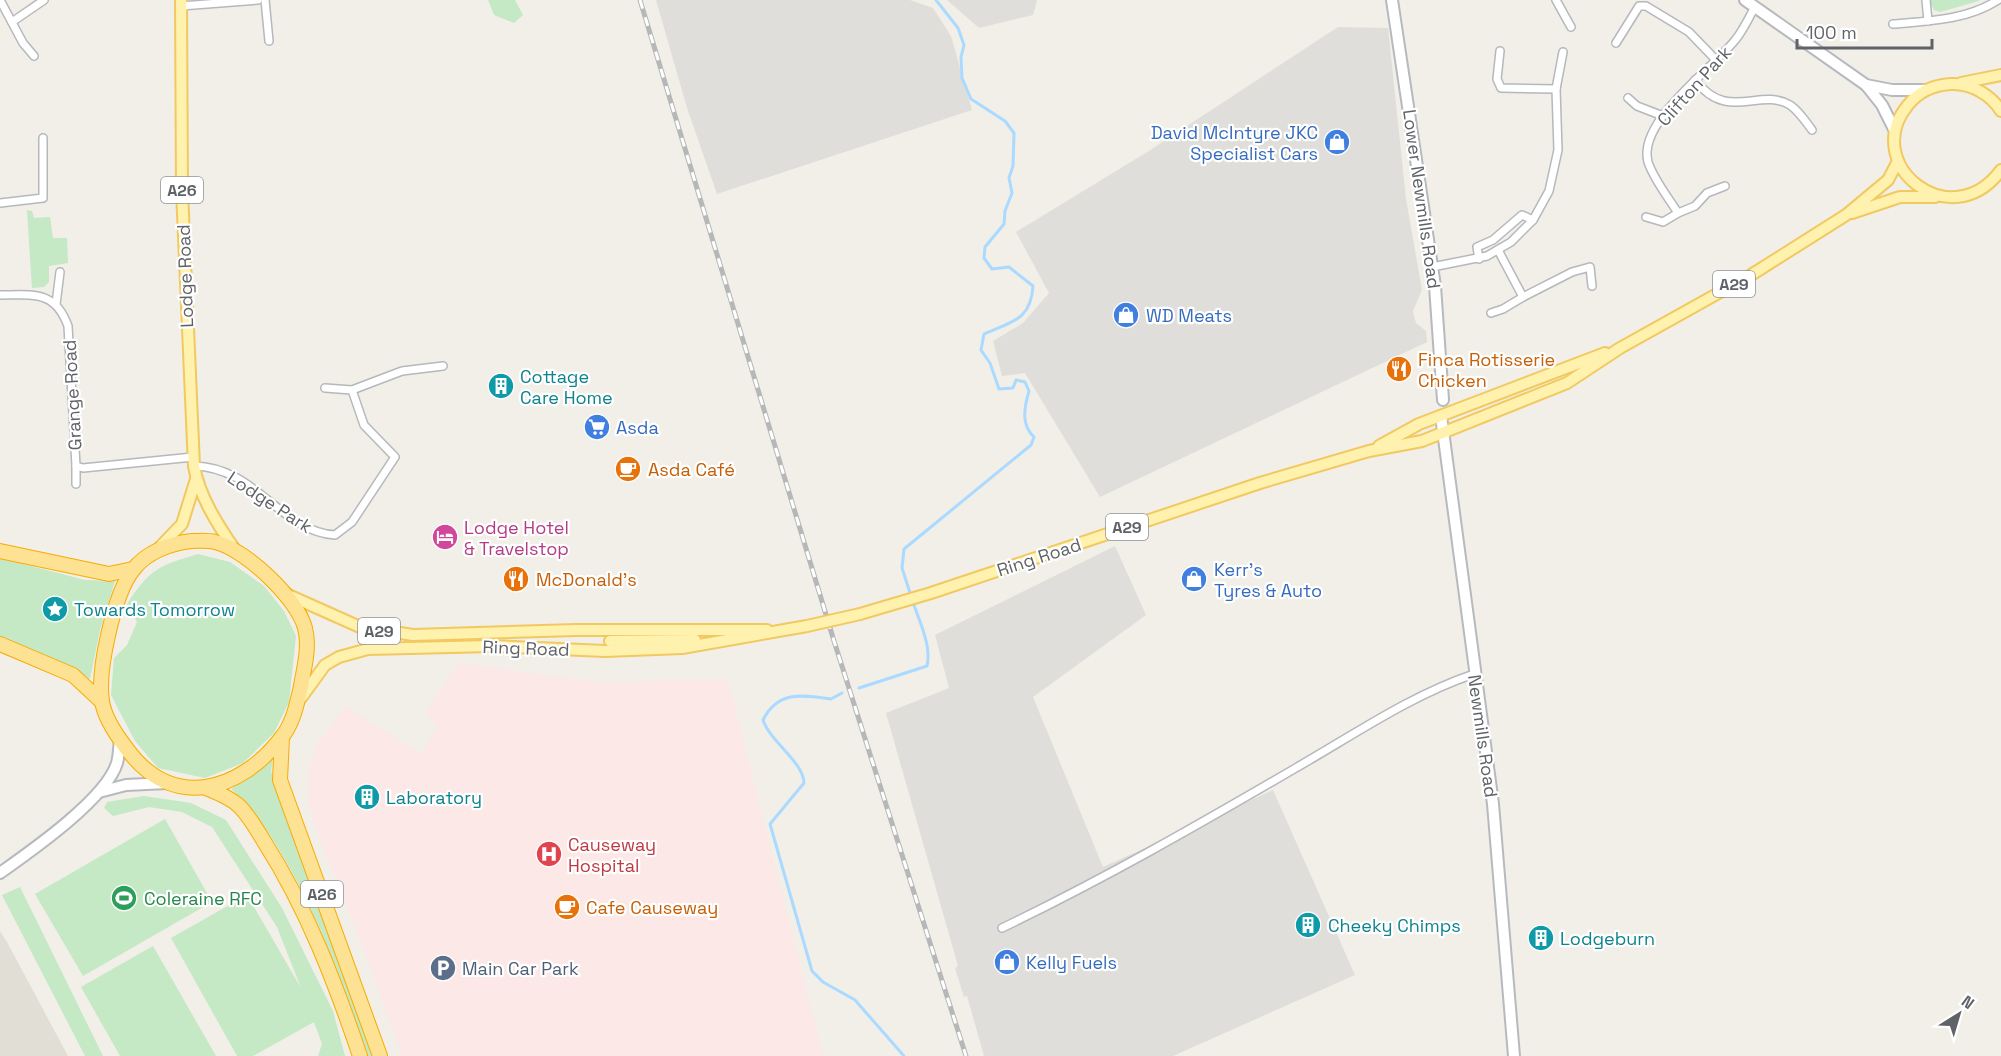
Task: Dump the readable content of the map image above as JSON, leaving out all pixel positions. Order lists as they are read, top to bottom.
{
  "streets": {
    "highway": ["A26", "A29"],
    "main road": ["Lodge Road", "Ring Road"],
    "street": [
      "Clifton Park",
      "Lower Newmills Road",
      "Grange Road",
      "Lodge Park",
      "Newmills Road"
    ]
  },
  "crossings": [
    ["A26", "A29"],
    ["Lodge Road", "A29"],
    ["Lodge Road", "Grange Road"],
    ["Lodge Road", "Lodge Park"],
    ["A29", "Ring Road"],
    ["Grange Road", "Lodge Park"],
    ["Ring Road", "Newmills Road"]
  ],
  "places": {
    "shop": [
      "David McIntyre JKC Specialist Cars",
      "WD Meats",
      "Kerr's Tyres & Auto",
      "Kelly Fuels"
    ],
    "restaurant": ["Finca Rotisserie Chicken", "McDonald's"],
    "building": [
      "Cottage Care Home",
      "Laboratory",
      "Cheeky Chimps",
      "Lodgeburn"
    ],
    "supermarket": ["Asda"],
    "cafe": ["Asda Café", "Cafe Causeway"],
    "hotel": ["Lodge Hotel & Travelstop"],
    "place": ["Towards Tomorrow"],
    "hospital": ["Causeway Hospital"],
    "sports": ["Coleraine RFC"],
    "parking": ["Main Car Park"]
  },
  "scale_bar": "100 m",
  "north": "top right"
}
